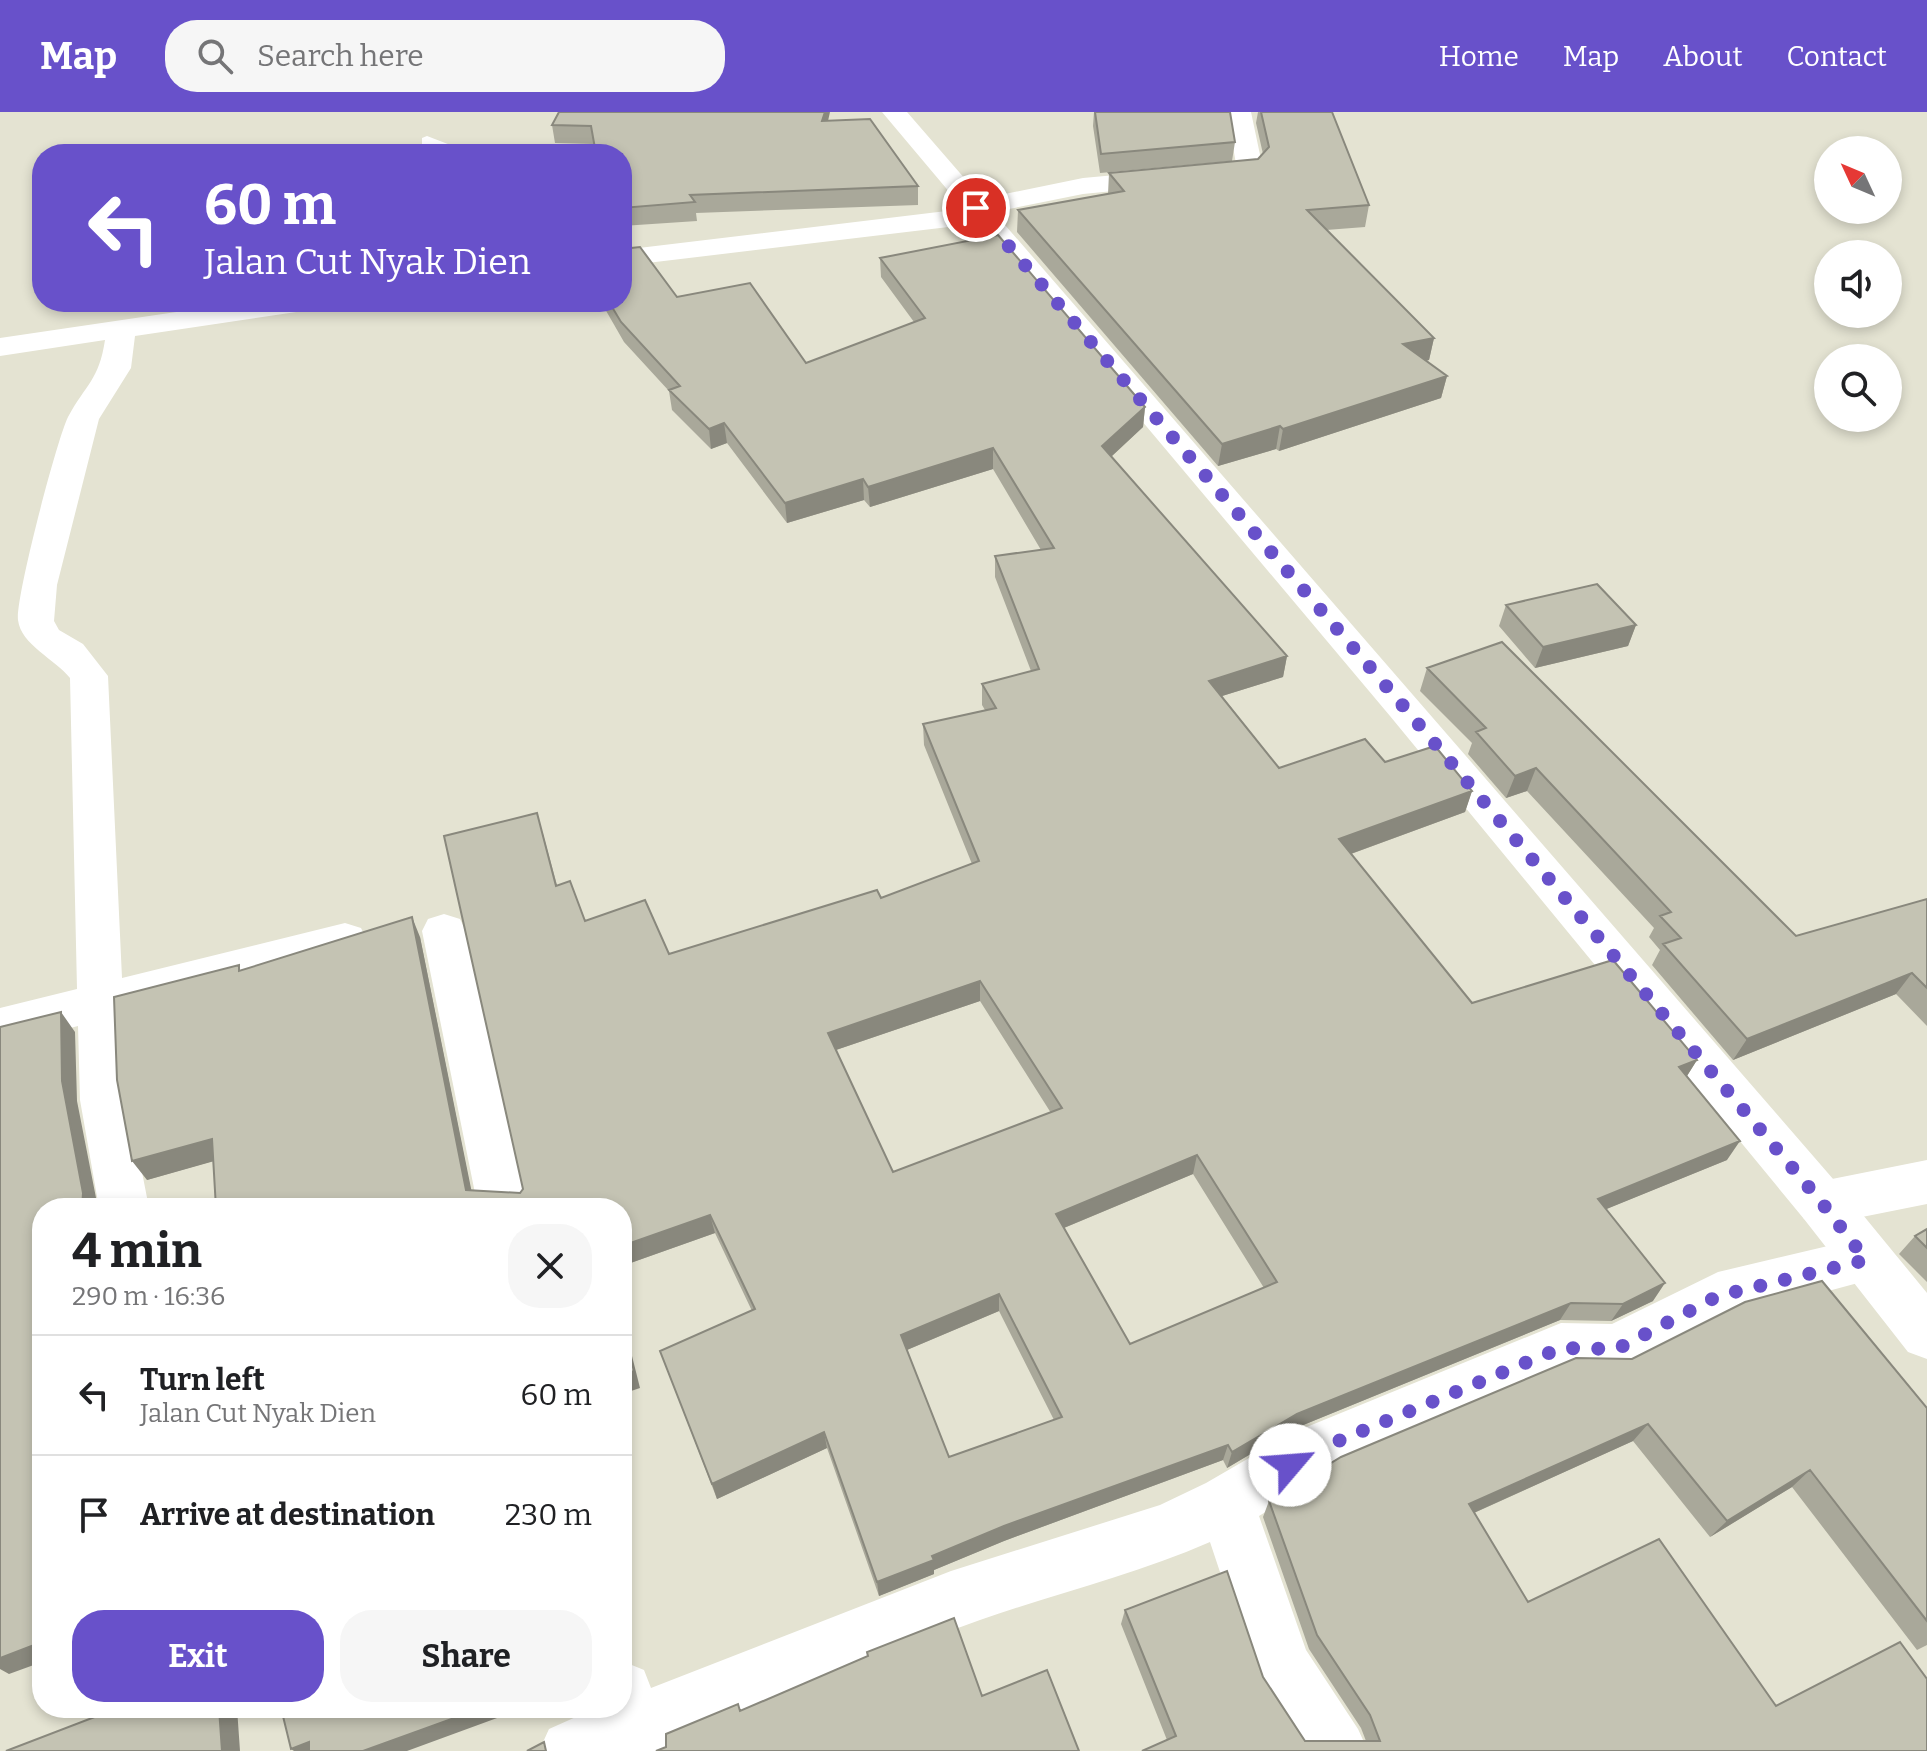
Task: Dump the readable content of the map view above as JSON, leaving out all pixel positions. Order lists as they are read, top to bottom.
{
  "north": "top left",
  "page": {
    "header": "Map",
    "search": "Search here",
    "nav": [
      "Home",
      "Map",
      "About",
      "Contact"
    ],
    "turn": ["60 m", "Jalan Cut Nyak Dien"],
    "heading": ["4 min", "290 m · 16:36"],
    "list": [
      {
        "name": "Turn left",
        "note": "Jalan Cut Nyak Dien",
        "value": "60 m"
      },
      {
        "name": "Arrive at destination",
        "value": "230 m"
      }
    ],
    "buttons": ["Exit", "Share"]
  }
}
